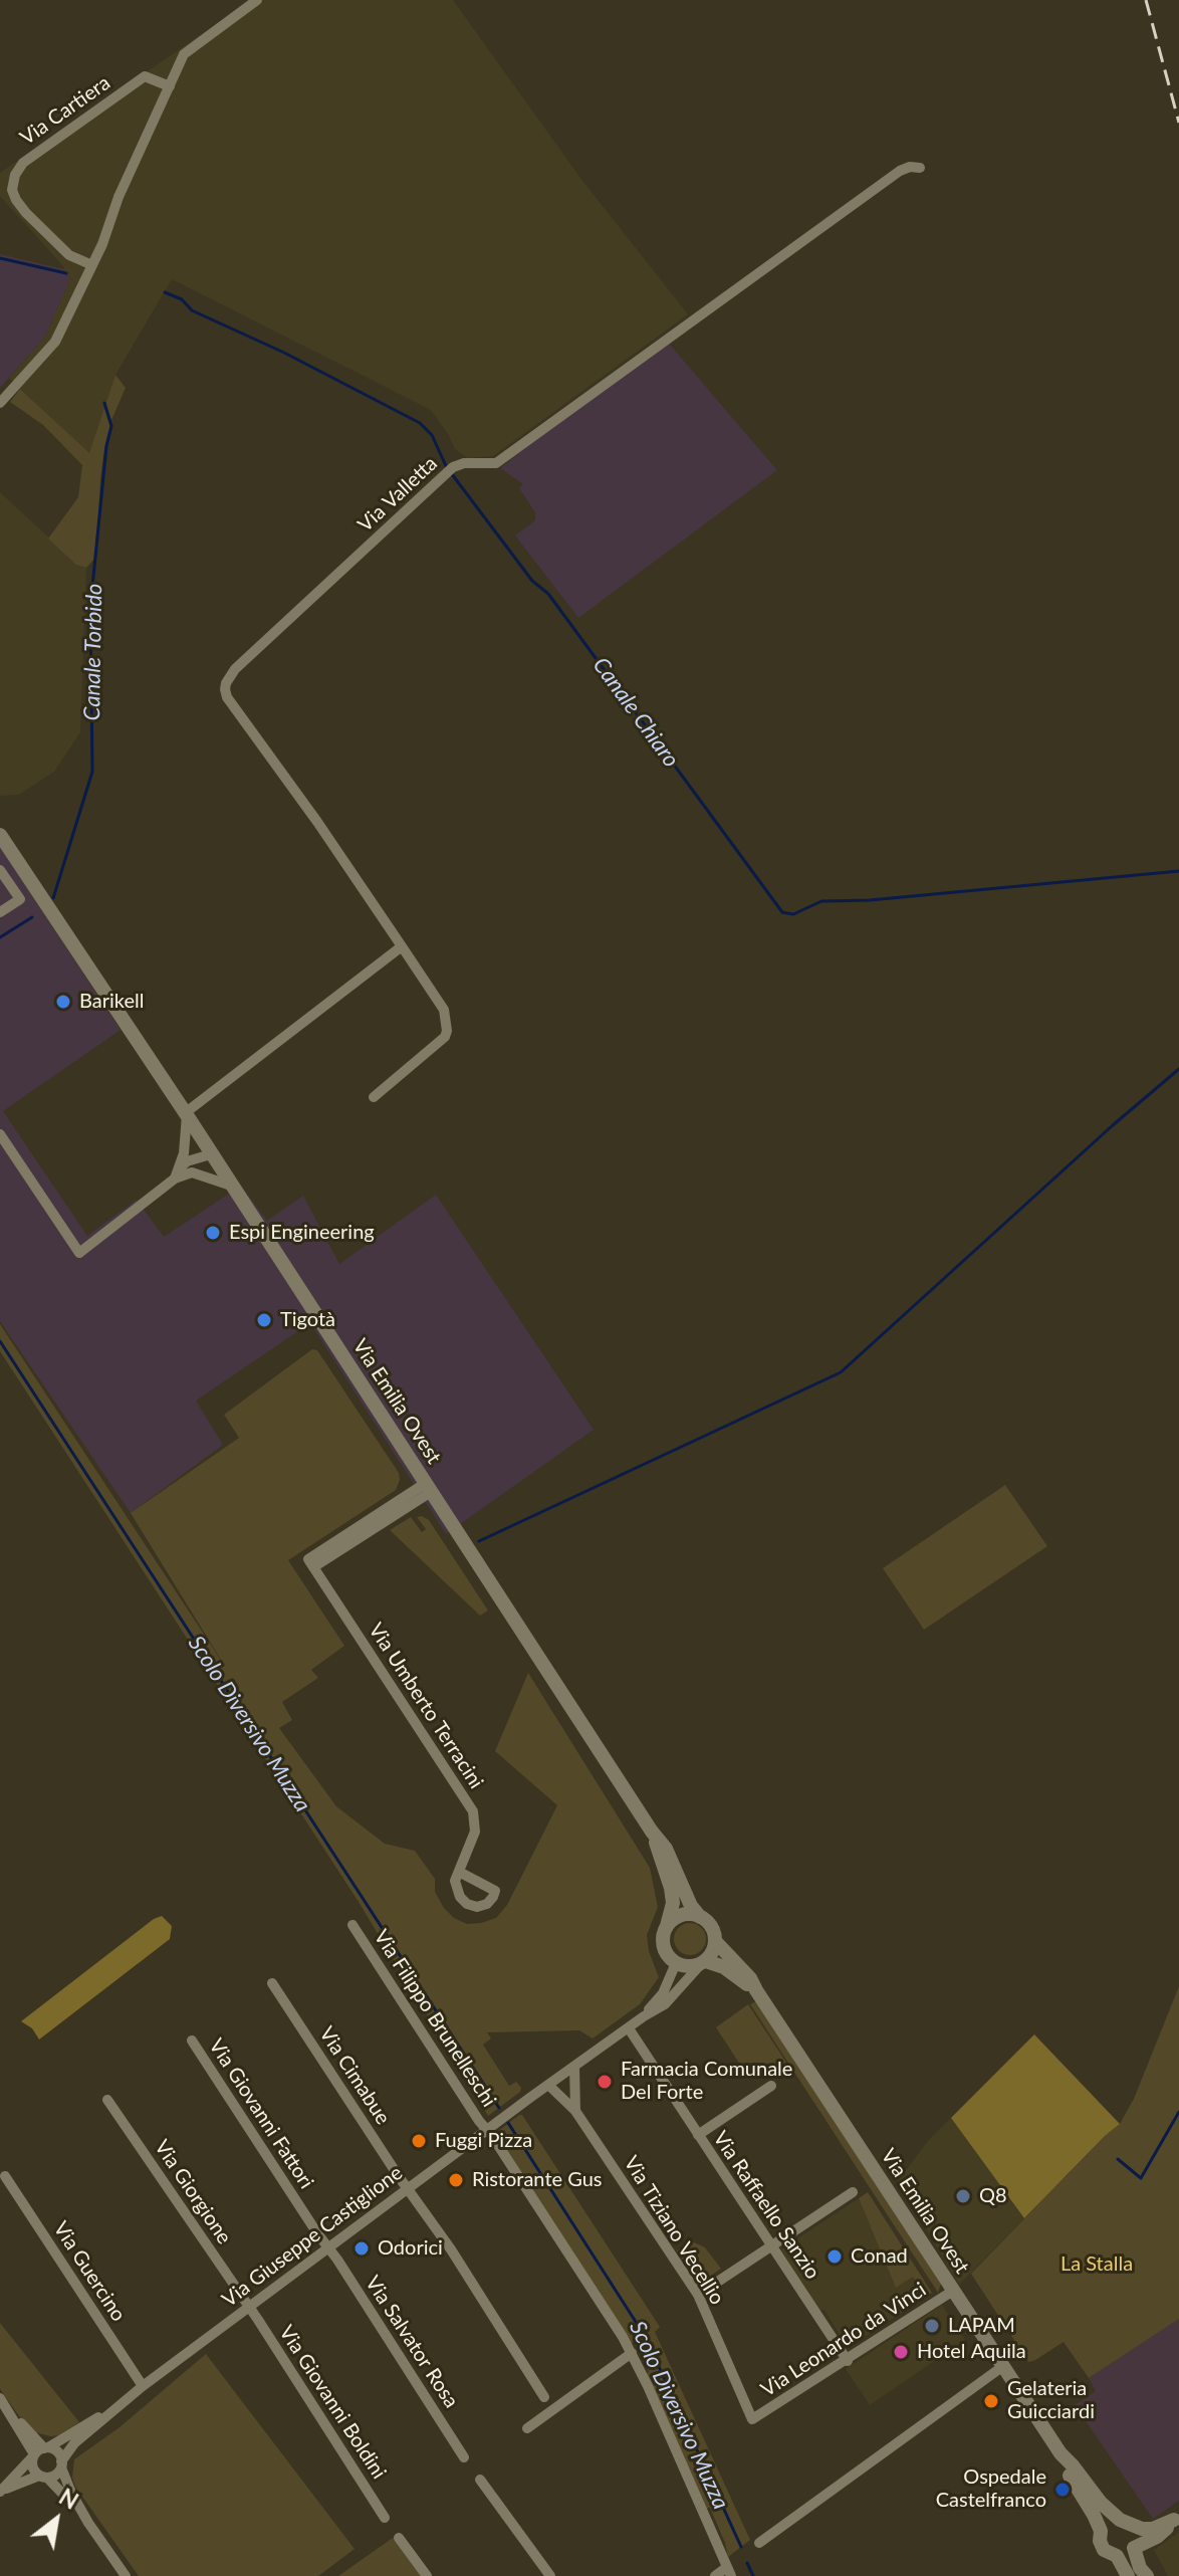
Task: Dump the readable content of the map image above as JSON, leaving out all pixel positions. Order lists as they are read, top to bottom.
{
  "streets": {
    "main road": ["Via Emilia Ovest"],
    "street": [
      "Via Cartiera",
      "Via Valletta",
      "Via Umberto Terracini",
      "Via Filippo Brunelleschi",
      "Via Cimabue",
      "Via Giovanni Fattori",
      "Via Giorgione",
      "Via Raffaello Sanzio",
      "Via Tiziano Vecellio",
      "Via Giuseppe Castiglione",
      "Via Guercino",
      "Via Leonardo da Vinci",
      "Via Salvator Rosa",
      "Via Giovanni Boldini"
    ]
  },
  "crossings": [
    ["Via Emilia Ovest", "Via Umberto Terracini"],
    ["Via Emilia Ovest", "Via Giuseppe Castiglione"],
    ["Via Emilia Ovest", "Via Leonardo da Vinci"],
    ["Via Filippo Brunelleschi", "Via Giuseppe Castiglione"],
    ["Via Cimabue", "Via Giuseppe Castiglione"],
    ["Via Giovanni Fattori", "Via Giuseppe Castiglione"],
    ["Via Giovanni Fattori", "Via Salvator Rosa"],
    ["Via Giorgione", "Via Giuseppe Castiglione"],
    ["Via Giorgione", "Via Giovanni Boldini"],
    ["Via Raffaello Sanzio", "Via Giuseppe Castiglione"],
    ["Via Raffaello Sanzio", "Via Leonardo da Vinci"],
    ["Via Tiziano Vecellio", "Via Giuseppe Castiglione"],
    ["Via Tiziano Vecellio", "Via Leonardo da Vinci"],
    ["Via Giuseppe Castiglione", "Via Guercino"],
    ["Via Giuseppe Castiglione", "Via Salvator Rosa"],
    ["Via Giuseppe Castiglione", "Via Giovanni Boldini"]
  ],
  "water": ["Canale Torbido", "Canale Chiaro", "Scolo Diversivo Muzza"],
  "parks": ["La Stalla"],
  "places": [
    "Barikell",
    "Espi Engineering",
    "Tigotà",
    "Farmacia Comunale Del Forte",
    "Fuggi Pizza",
    "Ristorante Gus",
    "Q8",
    "Odorici",
    "Conad",
    "LAPAM",
    "Hotel Aquila",
    "Gelateria Guicciardi",
    "Ospedale Castelfranco"
  ],
  "north": "top right"
}
